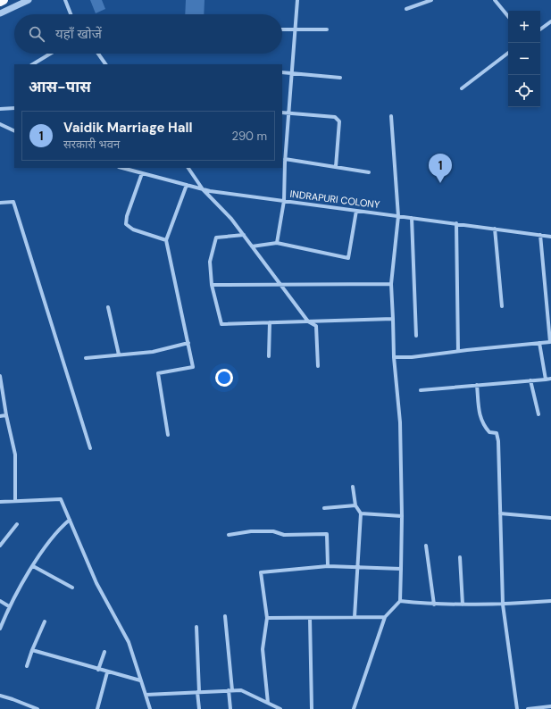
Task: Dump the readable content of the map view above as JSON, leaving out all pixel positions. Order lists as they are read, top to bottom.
{
  "streets": {
    "street": ["INDRAPURI COLONY"]
  },
  "page": {
    "map_buttons": ["+", "−"],
    "search": "यहाँ खोजें",
    "heading": "आस-पास",
    "list": [
      {
        "mark": "1",
        "name": "Vaidik Marriage Hall",
        "note": "सरकारी भवन",
        "value": "290 m"
      }
    ],
    "pins": "1"
  }
}
